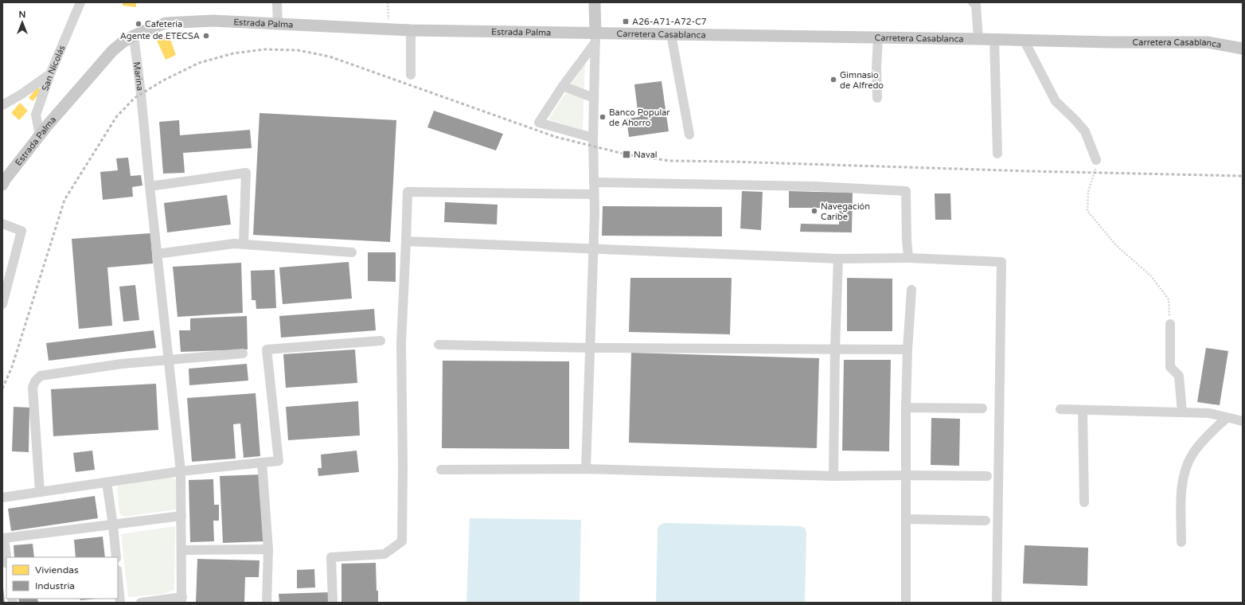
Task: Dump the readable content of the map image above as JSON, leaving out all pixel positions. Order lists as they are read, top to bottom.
{
  "streets": {
    "main road": ["Estrada Palma", "Carretera Casablanca"],
    "street": ["San Nicolás", "Marina"]
  },
  "crossings": [
    ["Estrada Palma", "Carretera Casablanca"],
    ["Estrada Palma", "San Nicolás"],
    ["Estrada Palma", "Marina"]
  ],
  "places": {
    "transit": ["A26-A71-A72-C7", "Naval"],
    "other": [
      "Cafeteria",
      "Agente de ETECSA",
      "Gimnasio de Alfredo",
      "Banco Popular de Ahorro",
      "Navegación Caribe"
    ]
  },
  "legend": ["Viviendas", "Industria"],
  "north": "top"
}
